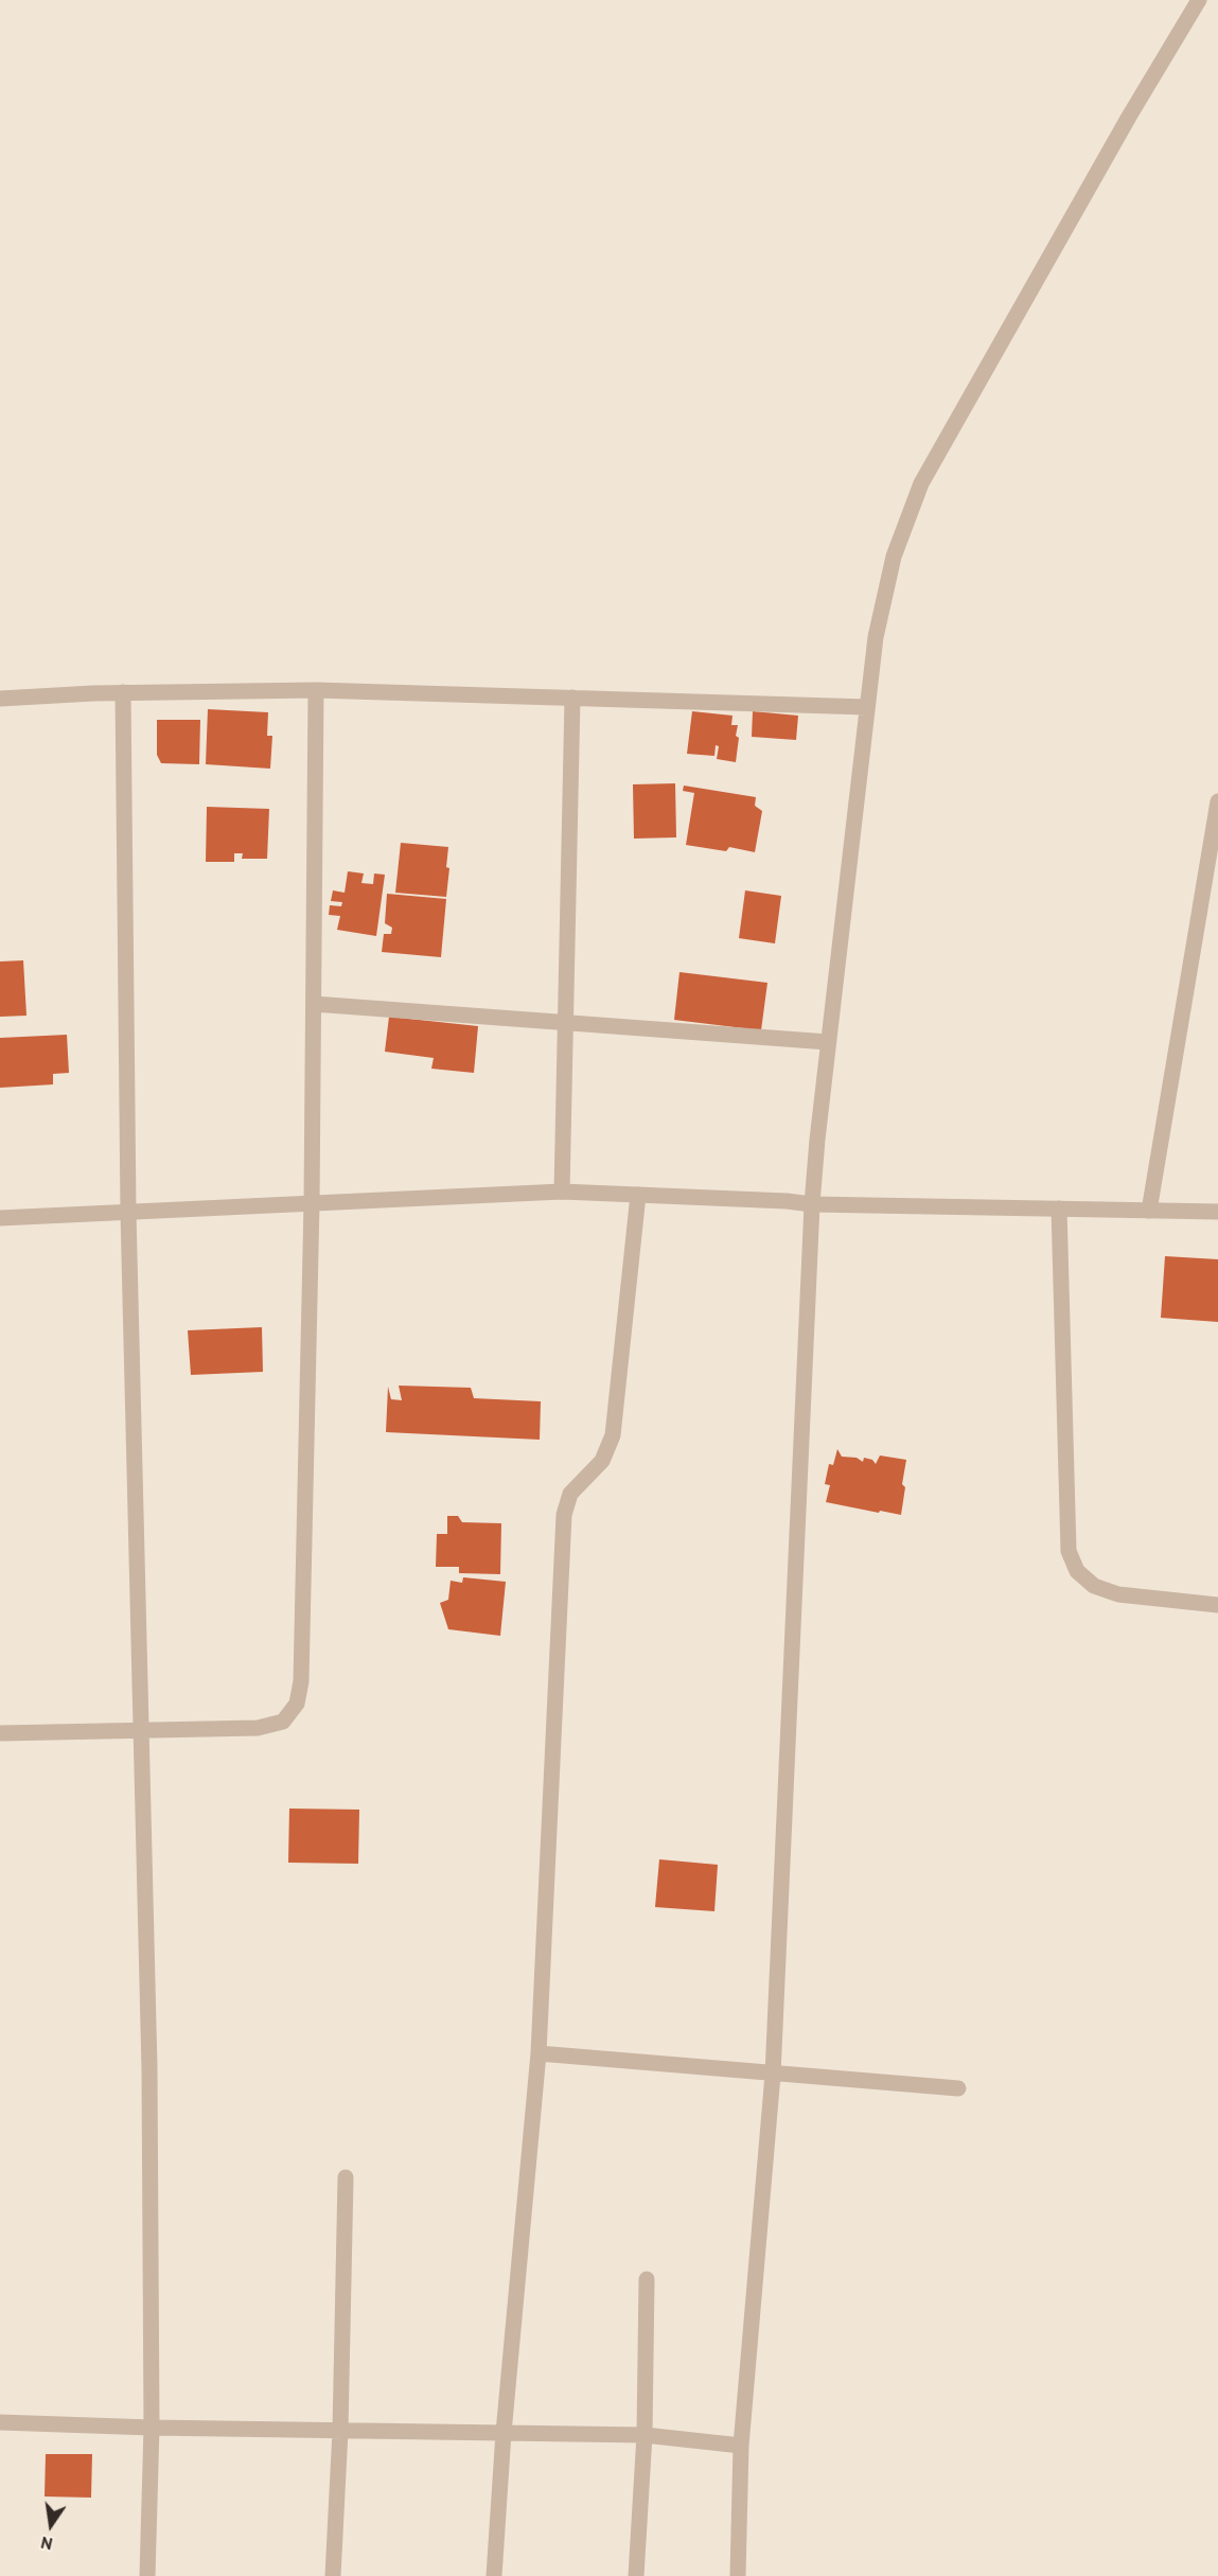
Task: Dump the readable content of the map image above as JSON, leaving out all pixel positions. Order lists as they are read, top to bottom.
{
  "north": "bottom"
}
